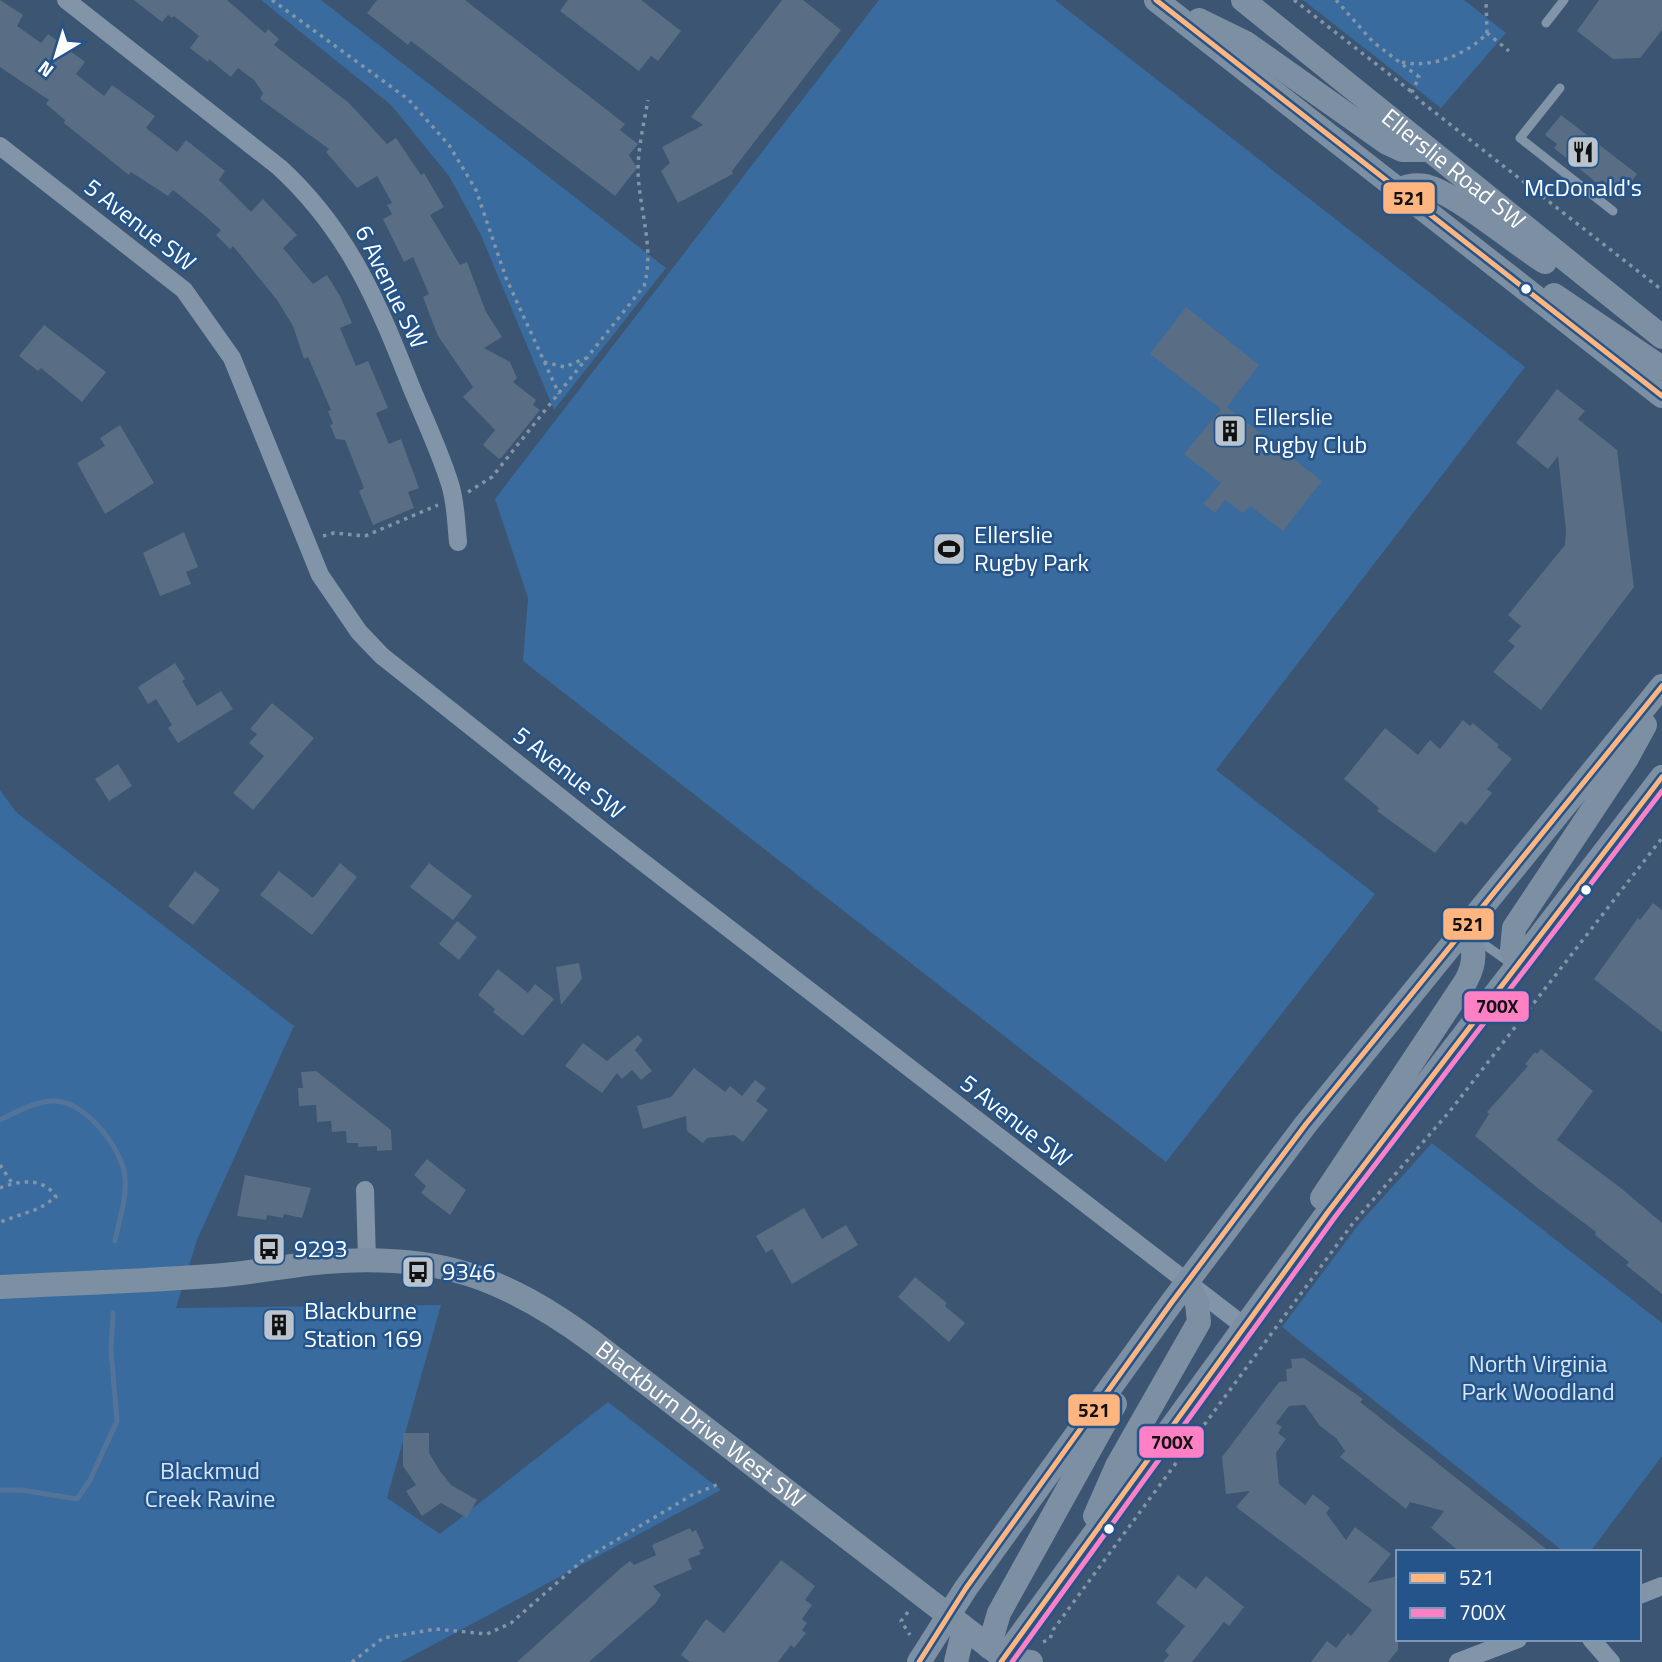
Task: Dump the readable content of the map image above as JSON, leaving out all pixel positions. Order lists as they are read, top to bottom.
{
  "streets": {
    "main road": ["Ellerslie Road SW", "Blackburn Drive West SW"],
    "street": ["5 Avenue SW", "6 Avenue SW"]
  },
  "parks": ["North Virginia Park Woodland", "Blackmud Creek Ravine"],
  "places": {
    "restaurant": ["McDonald's"],
    "building": ["Ellerslie Rugby Club", "Blackburne Station 169"],
    "sports": ["Ellerslie Rugby Park"],
    "bus stop": ["9293", "9346"]
  },
  "lines": ["transit line 521", "transit line 700X"],
  "legend": ["521", "700X"],
  "north": "bottom left"
}
